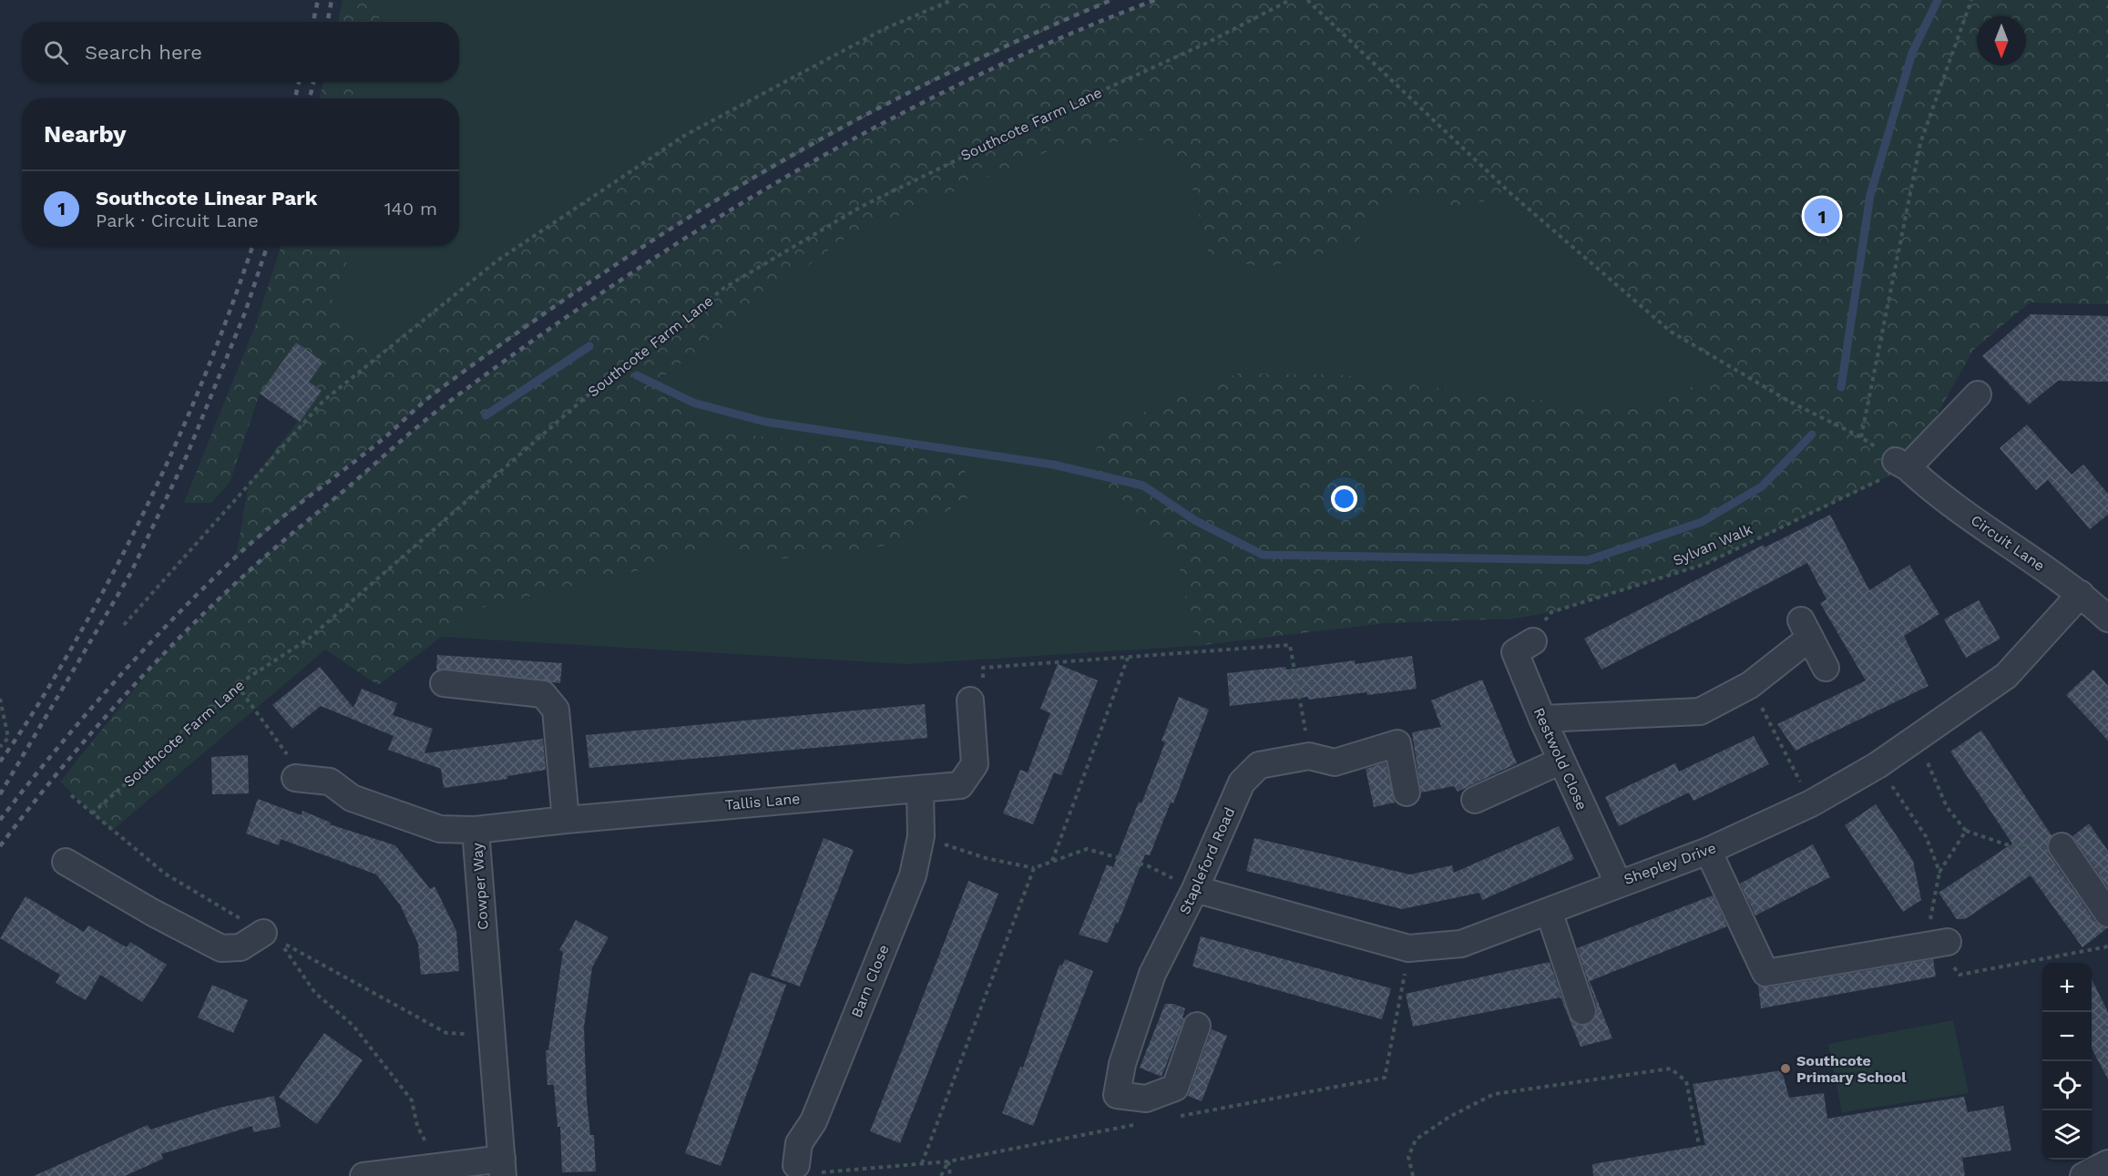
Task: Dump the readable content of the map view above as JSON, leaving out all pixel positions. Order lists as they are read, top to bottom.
{
  "streets": {
    "street": [
      "Circuit Lane",
      "Restwold Close",
      "Tallis Lane",
      "Stapleford Road",
      "Shepley Drive",
      "Cowper Way",
      "Barn Close"
    ],
    "path": ["Southcote Farm Lane", "Sylvan Walk"]
  },
  "crossings": [
    ["Circuit Lane", "Sylvan Walk"],
    ["Circuit Lane", "Shepley Drive"],
    ["Sylvan Walk", "Restwold Close"],
    ["Restwold Close", "Shepley Drive"],
    ["Tallis Lane", "Cowper Way"],
    ["Tallis Lane", "Barn Close"],
    ["Stapleford Road", "Shepley Drive"]
  ],
  "places": ["Southcote Primary School"],
  "north": "bottom",
  "page": {
    "search": "Search here",
    "heading": "Nearby",
    "list": [
      {
        "mark": "1",
        "name": "Southcote Linear Park",
        "note": "Park · Circuit Lane",
        "value": "140 m"
      }
    ],
    "pins": "1",
    "map_buttons": ["+", "−"]
  }
}
